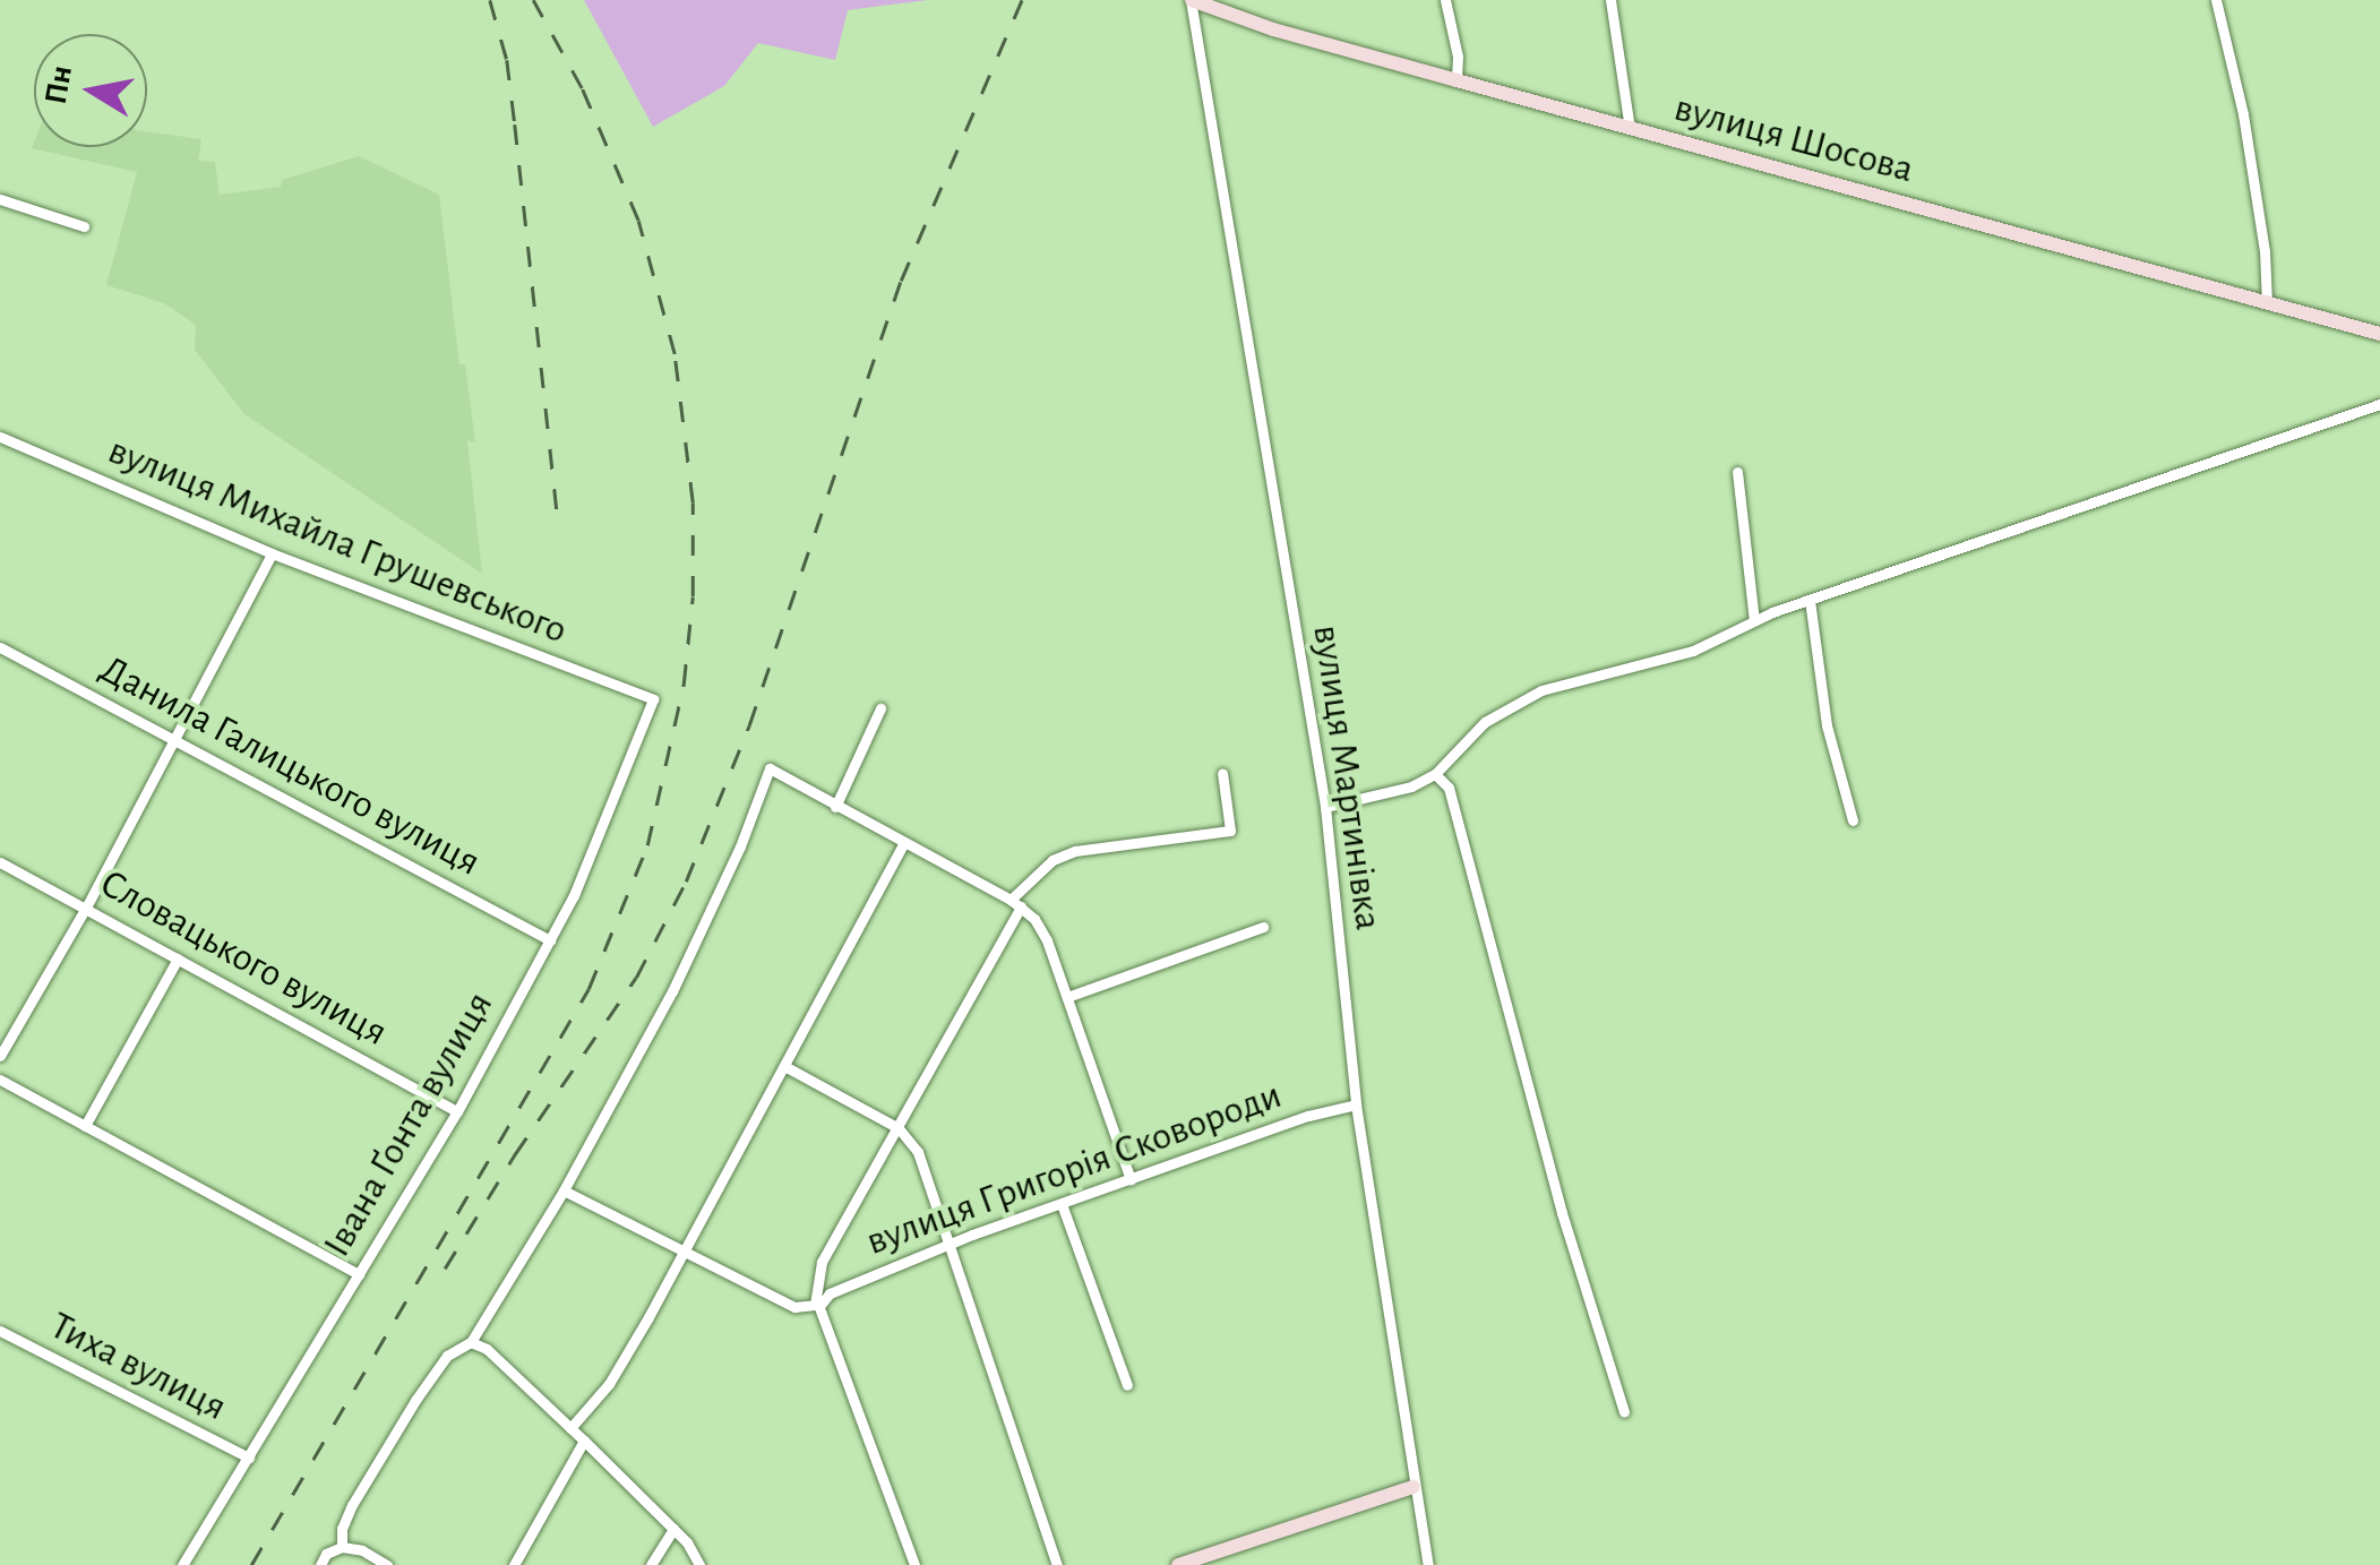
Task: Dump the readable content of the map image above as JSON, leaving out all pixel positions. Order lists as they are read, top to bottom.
{
  "streets": {
    "main road": ["вулиця Шосова"],
    "street": [
      "вулиця Михайла Грушевського",
      "Данила Галицького вулиця",
      "вулиця Мартинівка",
      "Словацького вулиця",
      "Івана Ґонта вулиця",
      "вулиця Григорія Сковороди",
      "Тиха вулиця"
    ]
  },
  "crossings": [
    ["вулиця Шосова", "вулиця Мартинівка"],
    ["вулиця Михайла Грушевського", "Івана Ґонта вулиця"],
    ["Данила Галицького вулиця", "Івана Ґонта вулиця"],
    ["вулиця Мартинівка", "вулиця Григорія Сковороди"],
    ["Словацького вулиця", "Івана Ґонта вулиця"],
    ["Івана Ґонта вулиця", "Тиха вулиця"]
  ],
  "north": "left"
}
